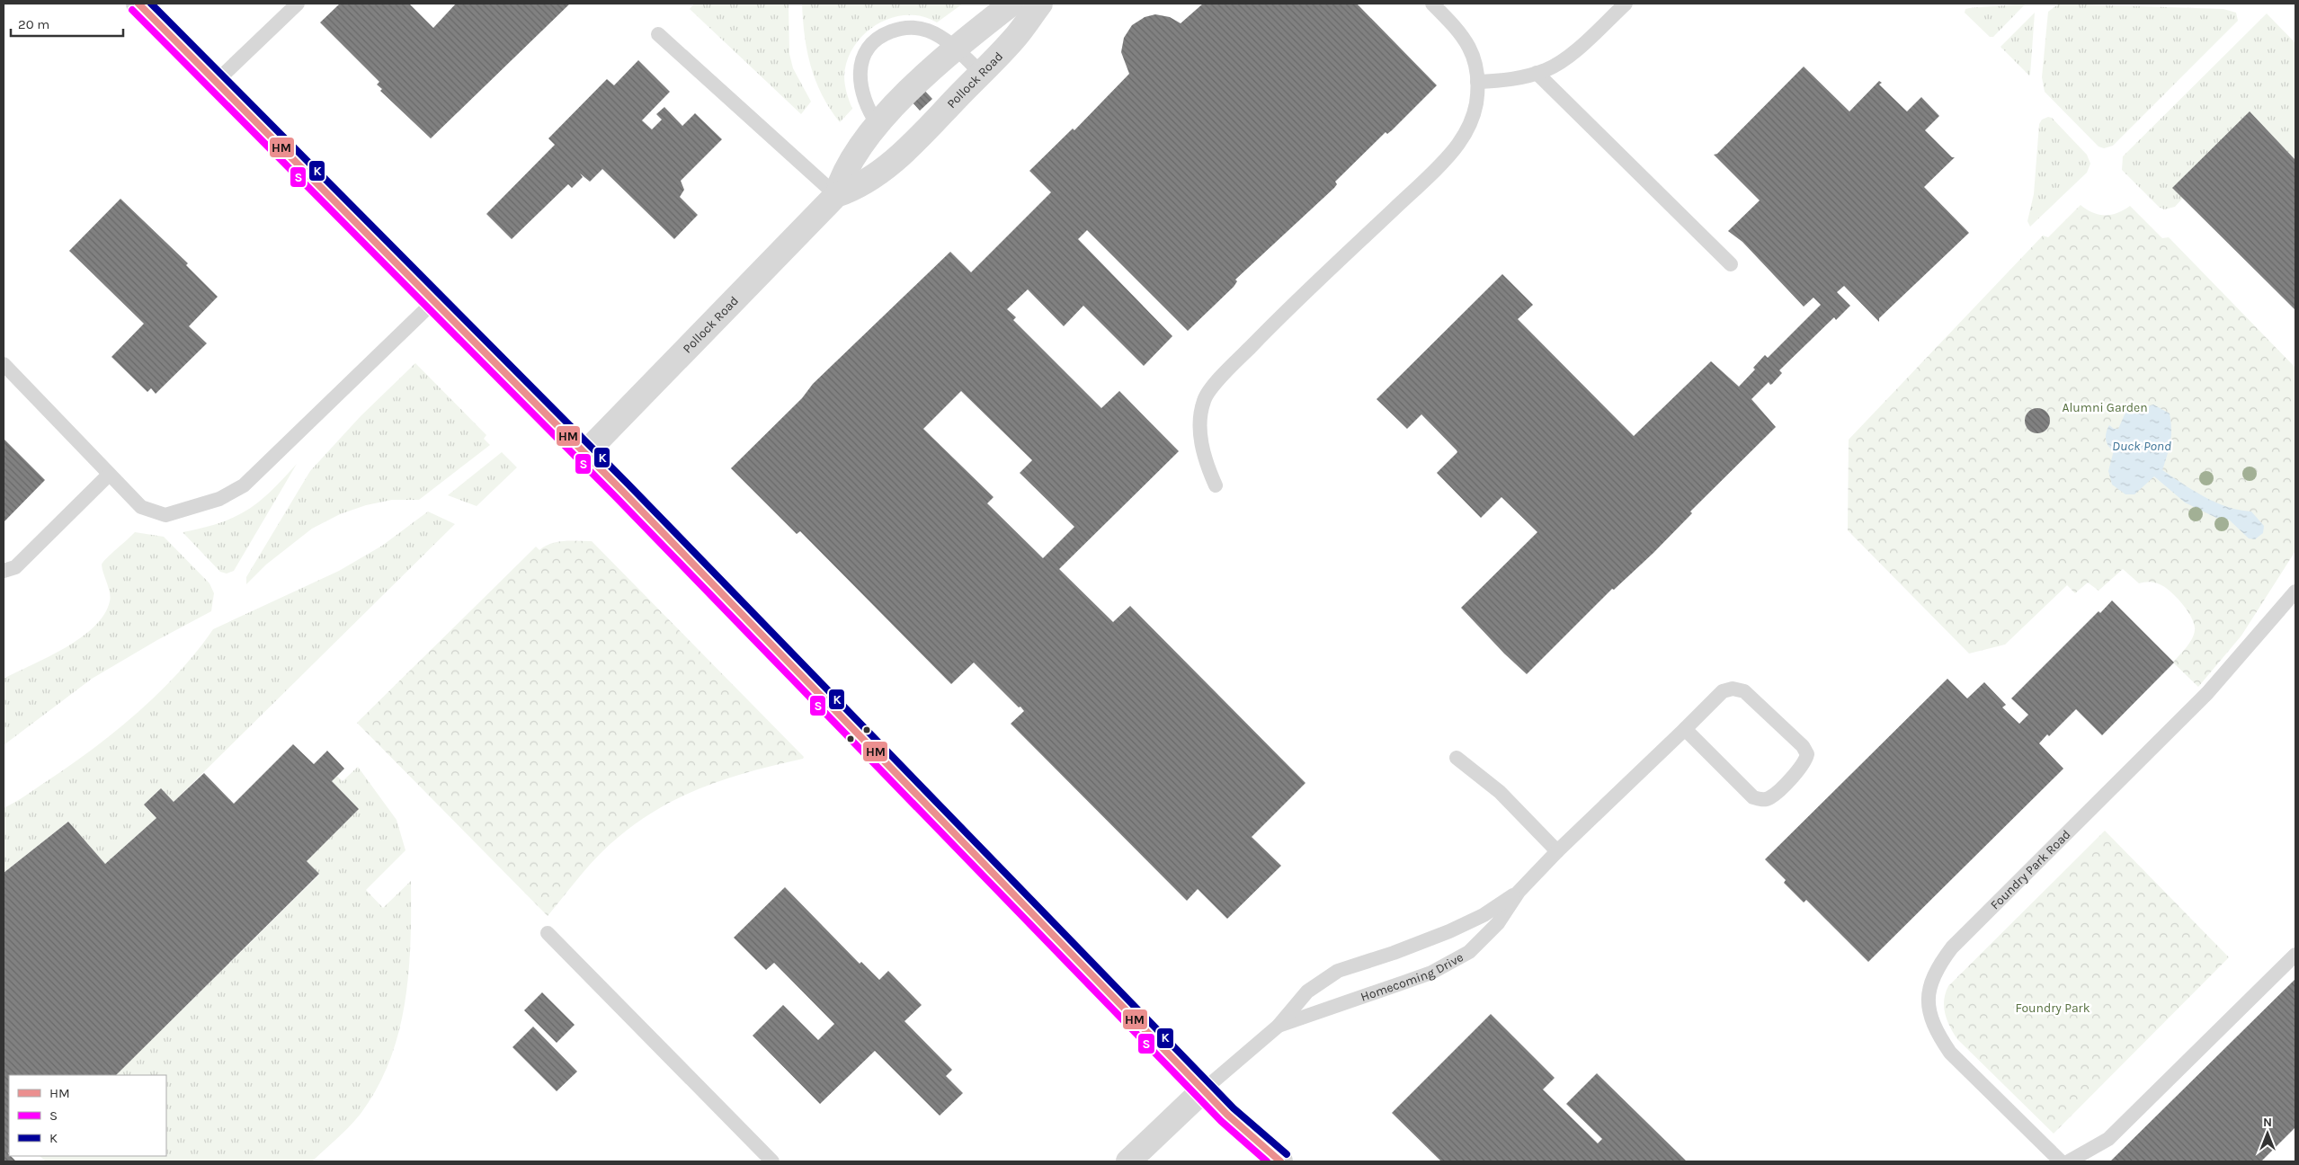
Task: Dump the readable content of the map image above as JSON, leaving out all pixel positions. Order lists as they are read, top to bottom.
{
  "streets": {
    "street": ["Pollock Road"],
    "lane": ["Foundry Park Road", "Homecoming Drive"]
  },
  "water": ["Duck Pond"],
  "parks": ["Alumni Garden", "Foundry Park"],
  "lines": ["transit line HM", "transit line K", "transit line S"],
  "legend": ["HM", "S", "K"],
  "scale_bar": "20 m",
  "north": "top"
}
